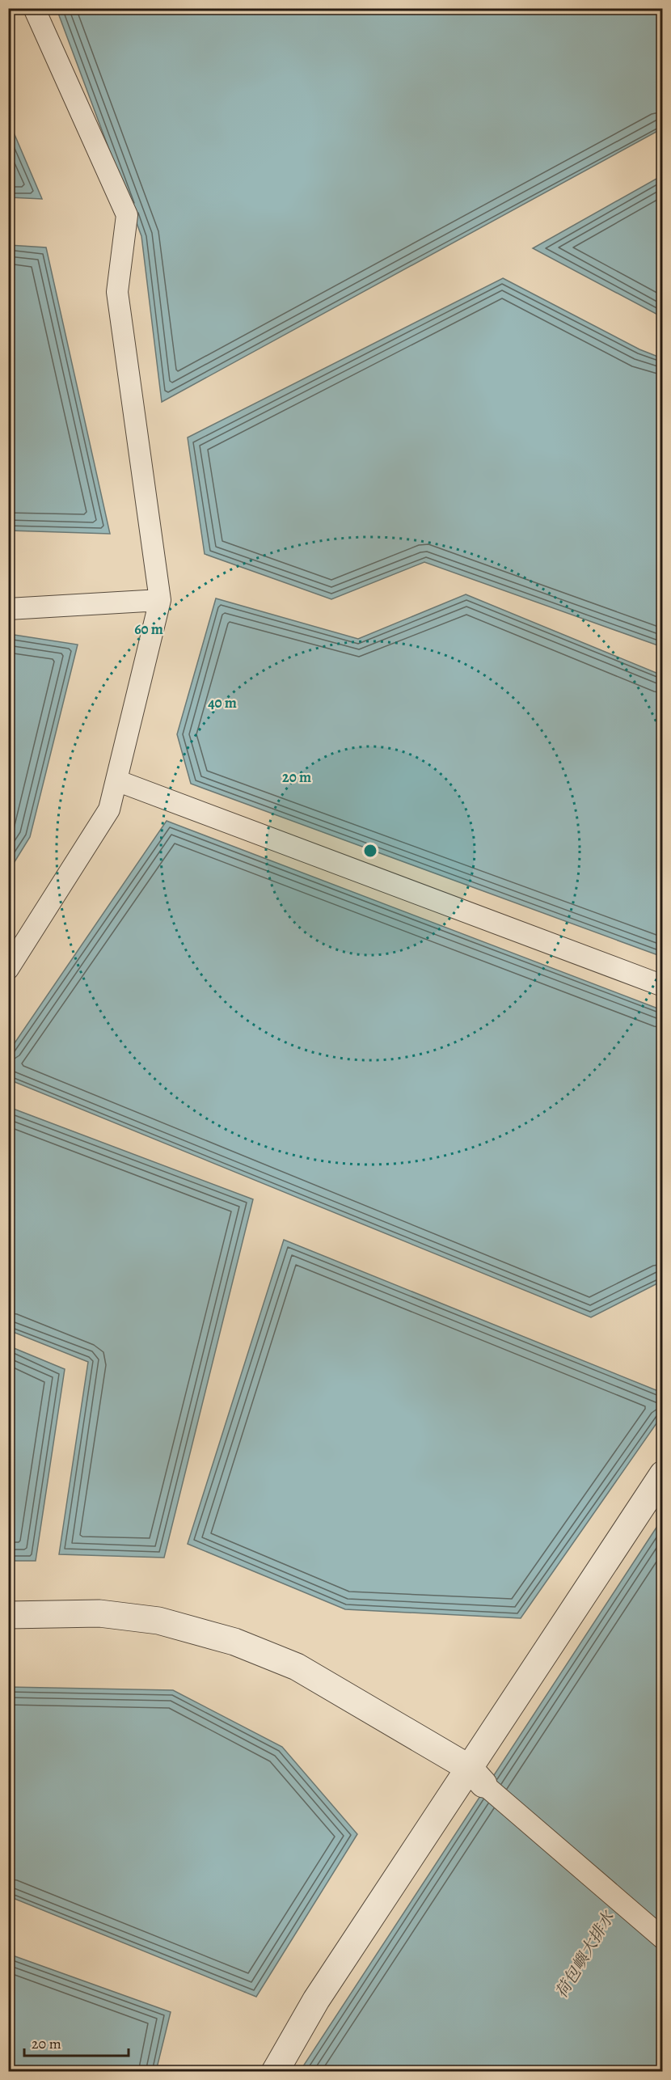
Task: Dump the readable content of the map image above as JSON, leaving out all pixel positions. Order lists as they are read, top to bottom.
{
  "water": ["荷包嶼大排水"],
  "scale_bar": "20 m",
  "rings": ["60 m", "40 m", "20 m"]
}
